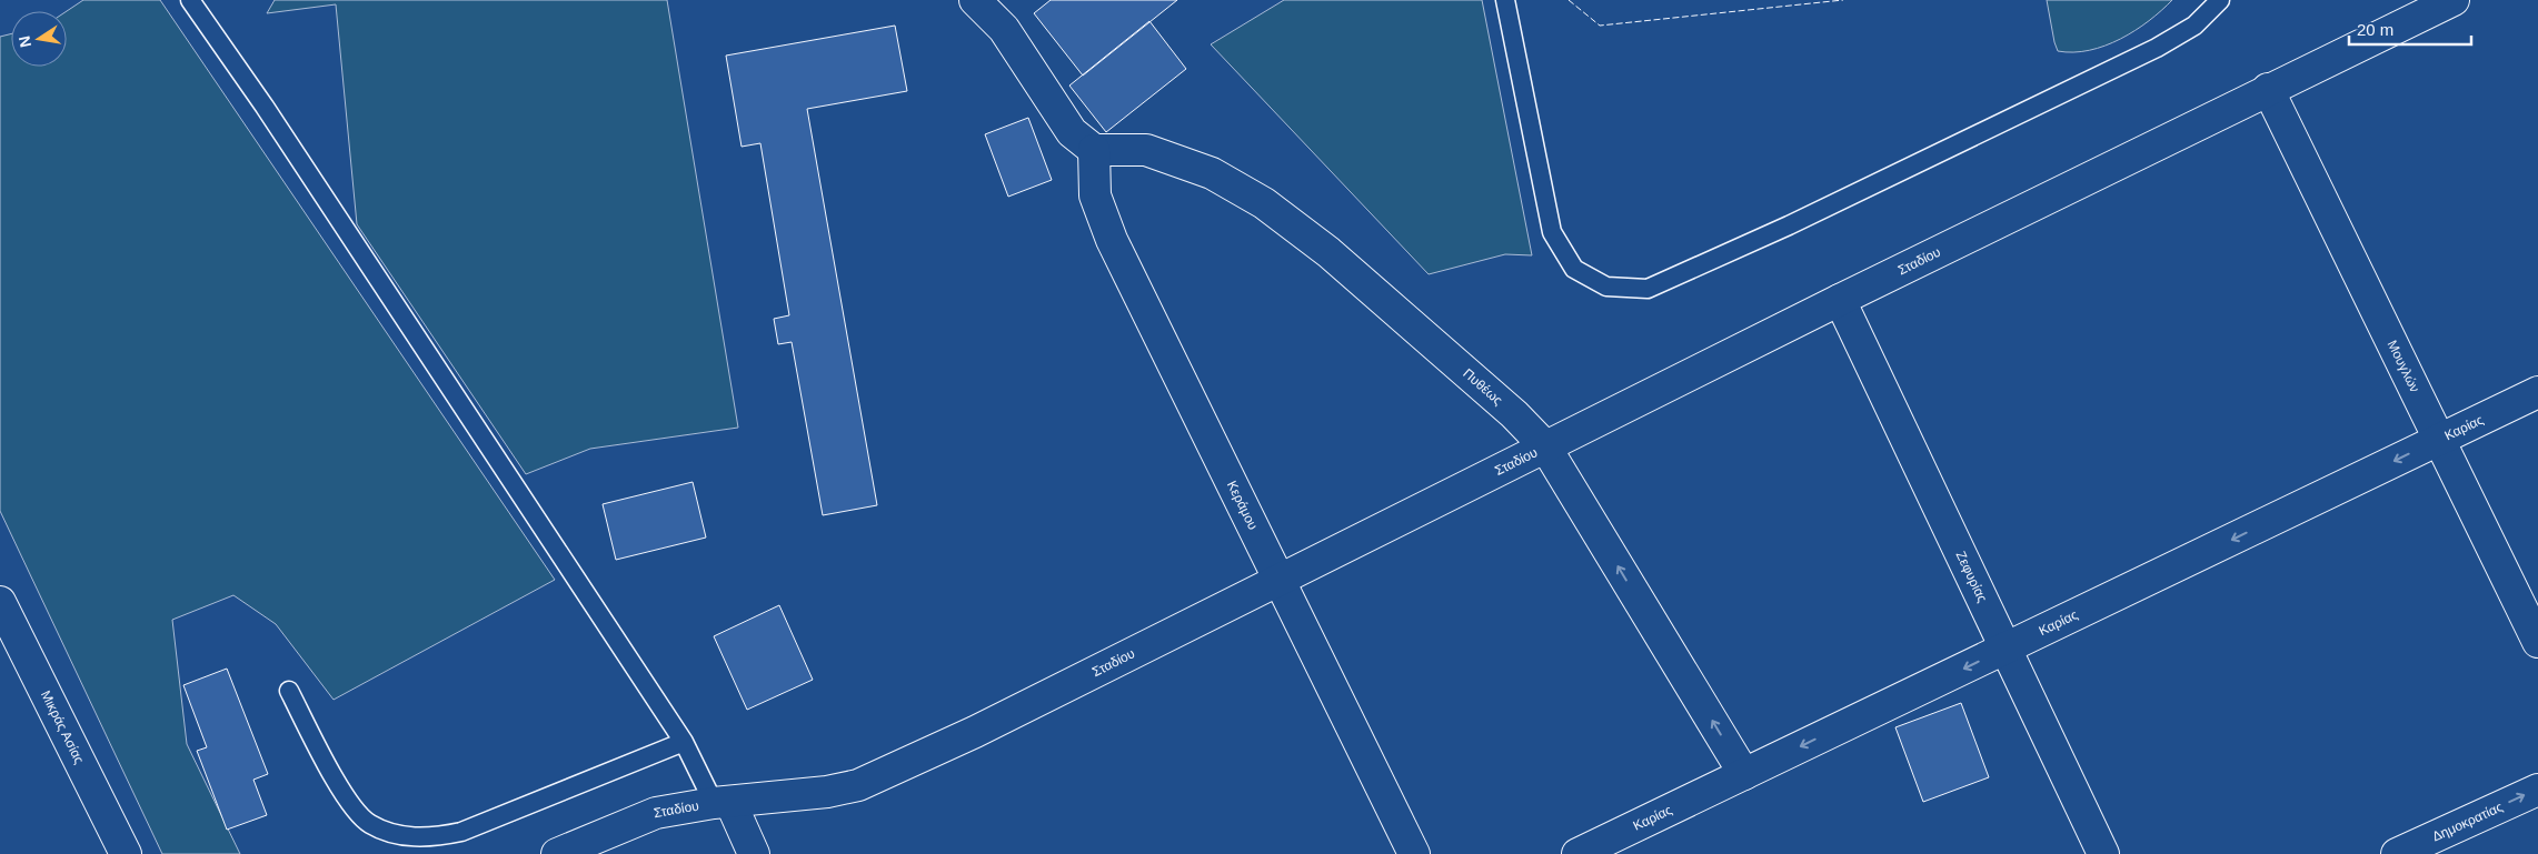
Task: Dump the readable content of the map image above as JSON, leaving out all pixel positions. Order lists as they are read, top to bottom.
{
  "streets": {
    "street": [
      "Σταδίου",
      "Μουγλών",
      "Πυθέως",
      "Καρίας",
      "Κεράμου",
      "Ζεφυρίας",
      "Μικράς Ασίας",
      "Δημοκρατίας"
    ]
  },
  "crossings": [
    ["Σταδίου", "Μουγλών"],
    ["Σταδίου", "Πυθέως"],
    ["Σταδίου", "Κεράμου"],
    ["Σταδίου", "Ζεφυρίας"],
    ["Μουγλών", "Καρίας"],
    ["Πυθέως", "Καρίας"],
    ["Πυθέως", "Κεράμου"],
    ["Καρίας", "Ζεφυρίας"]
  ],
  "one_way": ["Πυθέως", "Καρίας", "Δημοκρατίας"],
  "scale_bar": "20 m",
  "north": "left"
}
